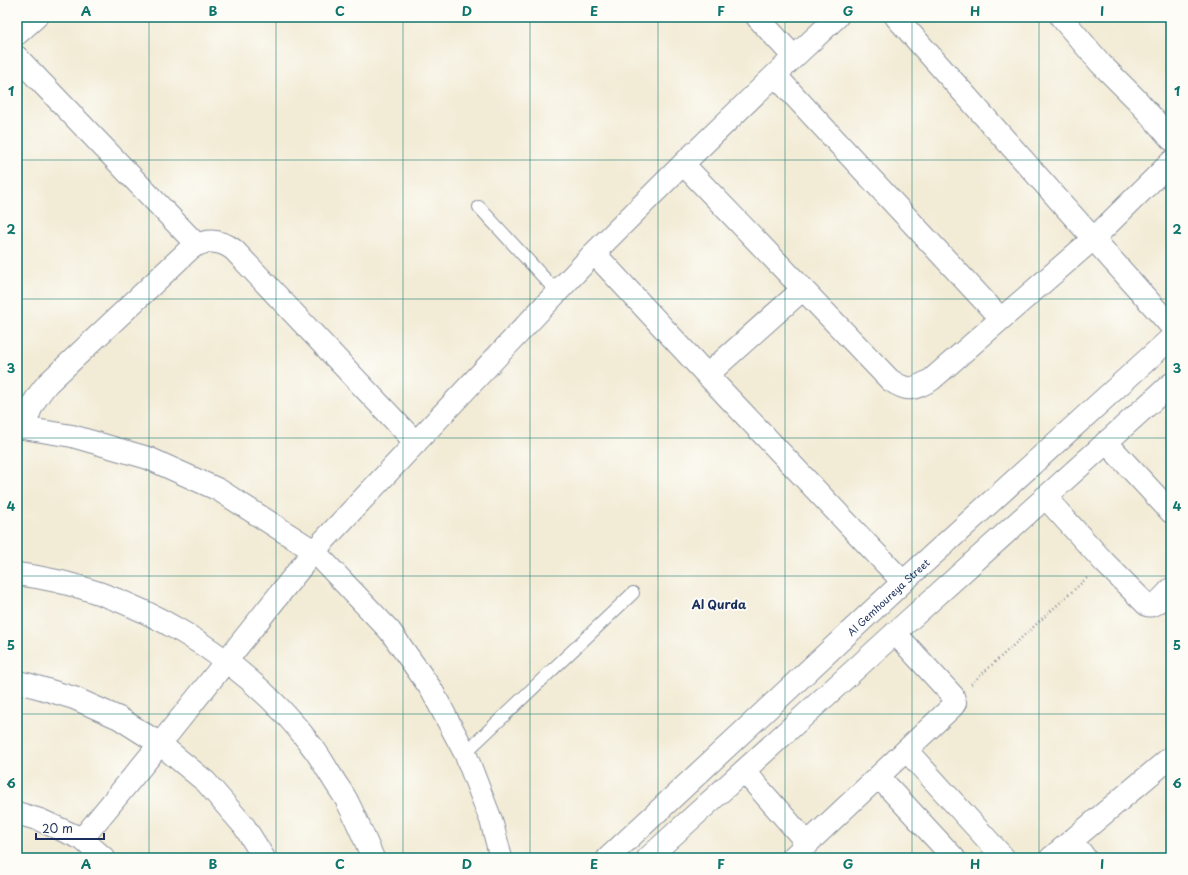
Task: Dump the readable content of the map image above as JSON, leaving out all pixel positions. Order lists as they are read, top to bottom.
{
  "streets": {
    "street": ["Al Gemhoureya Street"]
  },
  "districts": ["Al Qurda"],
  "scale_bar": "20 m",
  "grid": {
    "columns": [
      "A",
      "B",
      "C",
      "D",
      "E",
      "F",
      "G",
      "H",
      "I"
    ],
    "rows": [
      "1",
      "2",
      "3",
      "4",
      "5",
      "6"
    ]
  }
}
